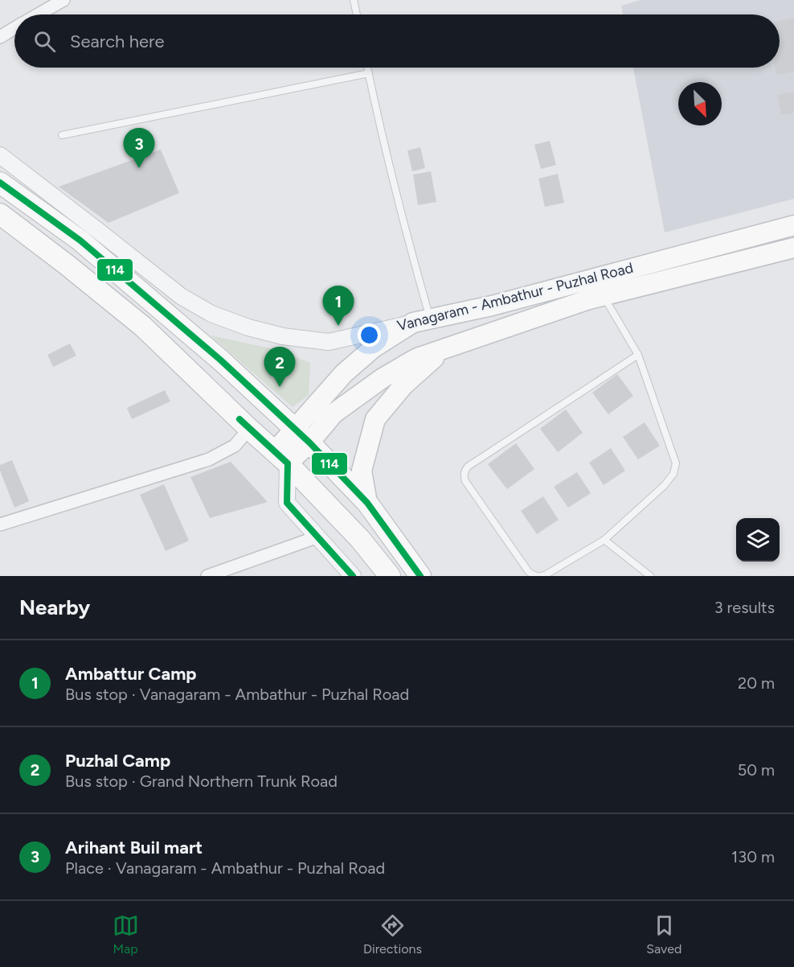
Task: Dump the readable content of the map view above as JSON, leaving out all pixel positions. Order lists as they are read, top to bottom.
{
  "streets": {
    "main road": ["Vanagaram - Ambathur - Puzhal Road"]
  },
  "lines": ["transit line 114"],
  "north": "bottom right",
  "page": {
    "search": "Search here",
    "pins": ["3", "1", "2"],
    "heading": ["Nearby", "3 results"],
    "list": [
      {
        "mark": "1",
        "name": "Ambattur Camp",
        "note": "Bus stop · Vanagaram - Ambathur - Puzhal Road",
        "value": "20 m"
      },
      {
        "mark": "2",
        "name": "Puzhal Camp",
        "note": "Bus stop · Grand Northern Trunk Road",
        "value": "50 m"
      },
      {
        "mark": "3",
        "name": "Arihant Buil mart",
        "note": "Place · Vanagaram - Ambathur - Puzhal Road",
        "value": "130 m"
      }
    ],
    "nav": ["Map", "Directions", "Saved"]
  }
}
